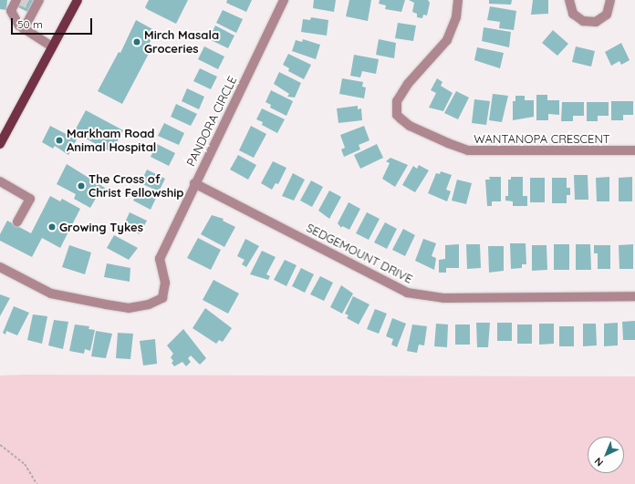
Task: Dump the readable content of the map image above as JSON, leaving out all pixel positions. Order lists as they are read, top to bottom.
{
  "streets": {
    "street": ["PANDORA CIRCLE", "WANTANOPA CRESCENT", "SEDGEMOUNT DRIVE"]
  },
  "crossings": [
    ["PANDORA CIRCLE", "SEDGEMOUNT DRIVE"]
  ],
  "places": [
    "Mirch Masala Groceries",
    "Markham Road Animal Hospital",
    "The Cross of Christ Fellowship",
    "Growing Tykes"
  ],
  "scale_bar": "50 m",
  "north": "bottom left"
}
